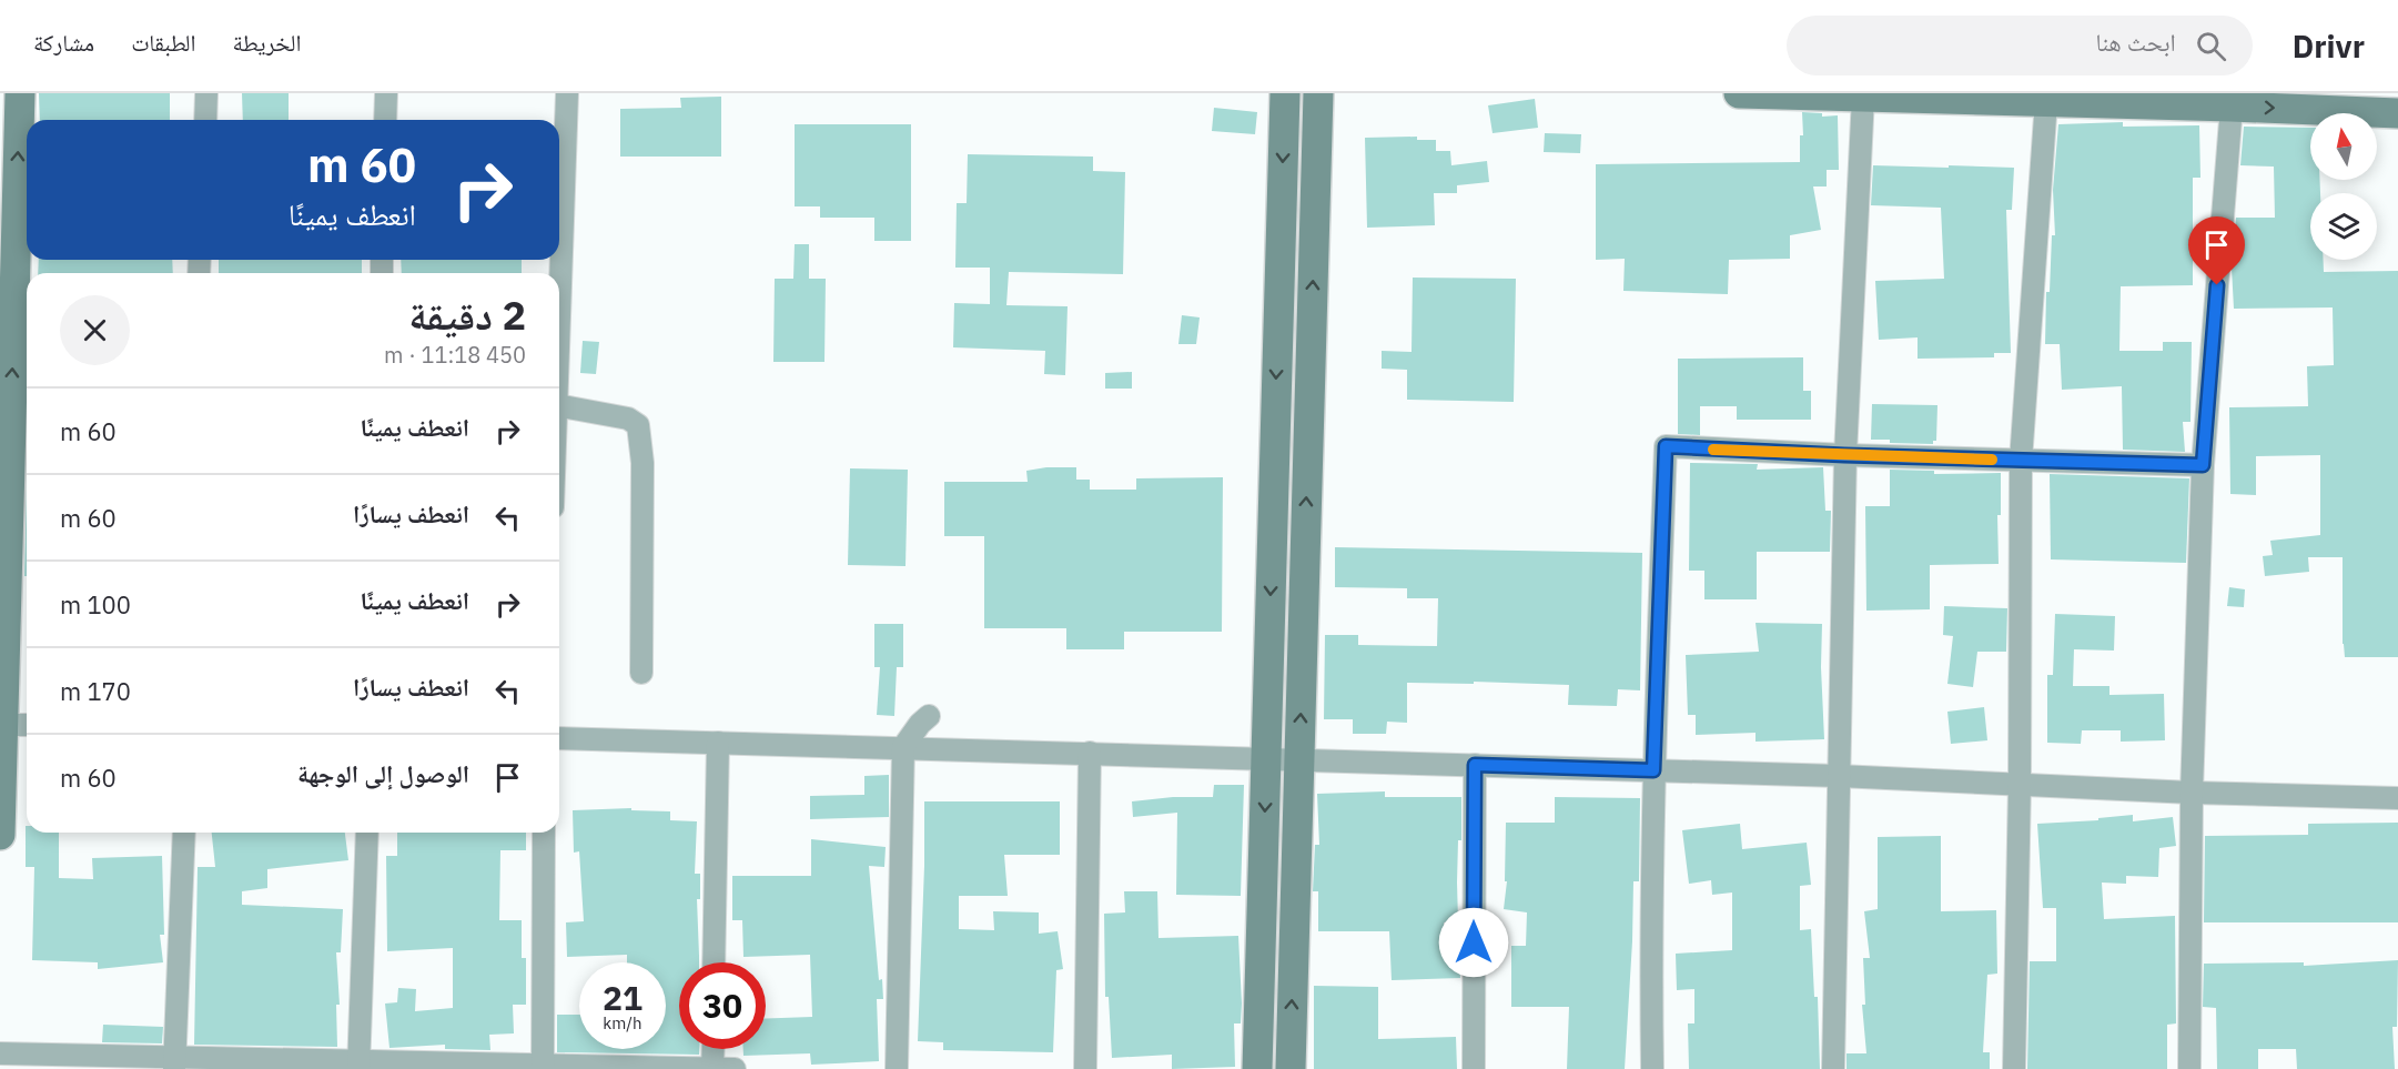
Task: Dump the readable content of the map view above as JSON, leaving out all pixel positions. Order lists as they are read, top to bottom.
{
  "north": "top",
  "page": {
    "header": "Drivr",
    "search": "ابحث هنا",
    "nav": ["الخريطة", "الطبقات", "مشاركة"],
    "turn": ["60 m", "انعطف يمينًا"],
    "heading": ["2 دقيقة", "450 m · 11:18"],
    "list": [
      {
        "name": "انعطف يمينًا",
        "value": "60 m"
      },
      {
        "name": "انعطف يسارًا",
        "value": "60 m"
      },
      {
        "name": "انعطف يمينًا",
        "value": "100 m"
      },
      {
        "name": "انعطف يسارًا",
        "value": "170 m"
      },
      {
        "name": "الوصول إلى الوجهة",
        "value": "60 m"
      }
    ],
    "speed": "21 km/h",
    "limit": "30"
  }
}
